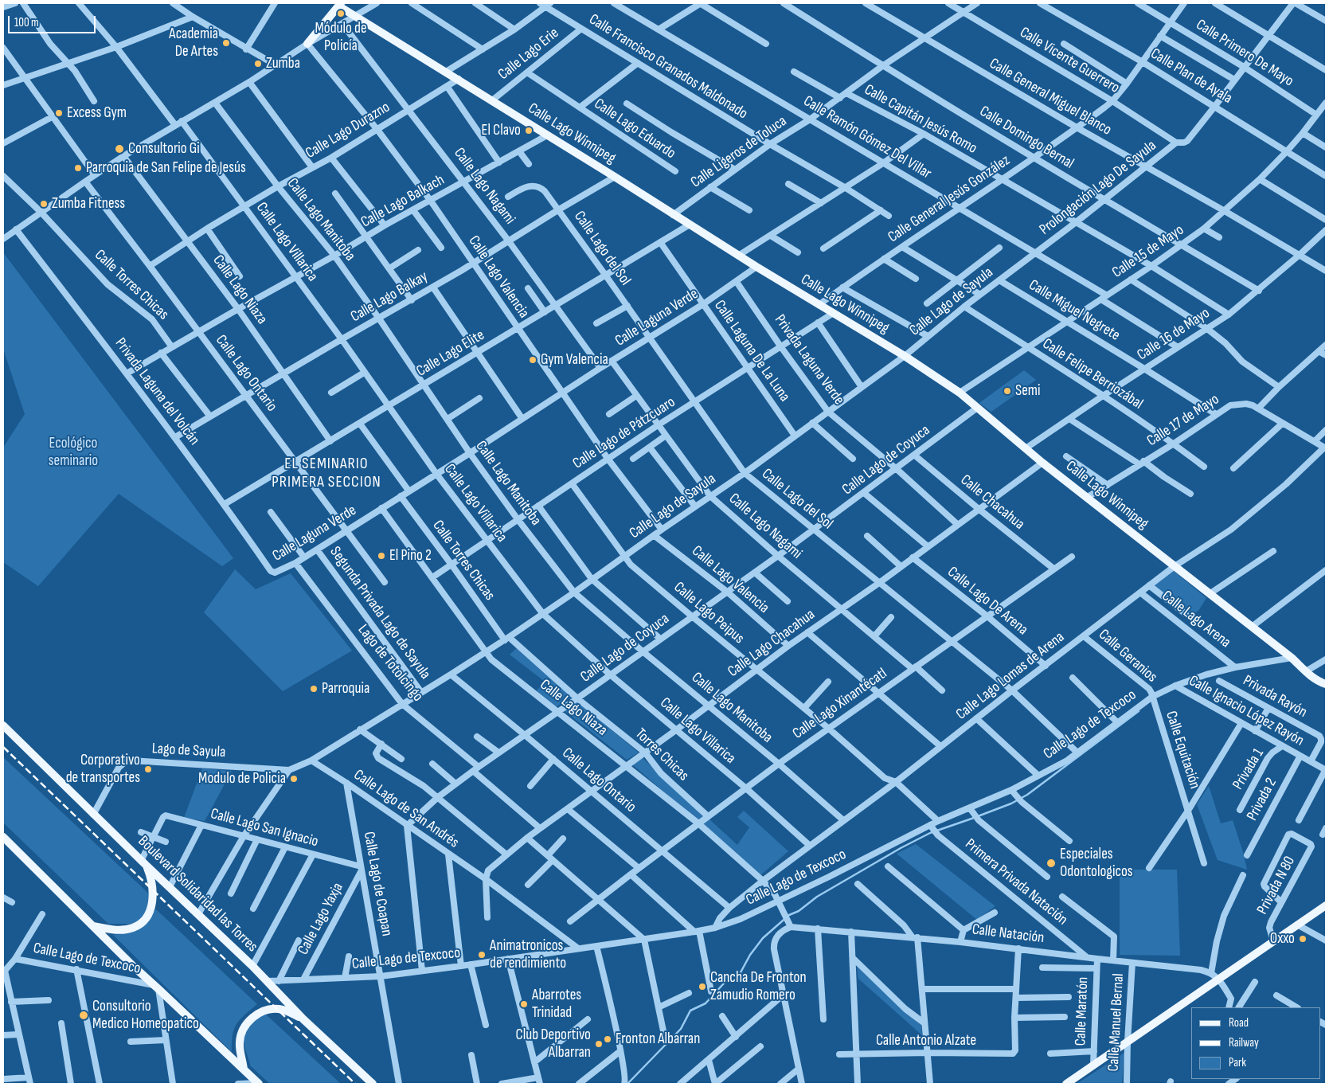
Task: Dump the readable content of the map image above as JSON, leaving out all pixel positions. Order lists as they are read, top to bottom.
{
  "streets": {
    "main road": ["Calle Lago Winnipeg", "Boulevard Solidaridad las Torres"],
    "street": [
      "Calle Primero De Mayo",
      "Calle Lago Erie",
      "Calle Vicente Guerrero",
      "Calle Francisco Granados Maldonado",
      "Calle Plan de Ayala",
      "Calle General Miguel Blanco",
      "Calle Capitán Jesús Romo",
      "Calle Lago Eduardo",
      "Calle Lago Durazno",
      "Calle Ramón Gómez Del Villar",
      "Calle Domingo Bernal",
      "Calle Ligeros de Toluca",
      "Calle Lago Nagami",
      "Prolongación Lago De Sayula",
      "Calle General Jesús González",
      "Calle Lago Balkach",
      "Calle Lago Manitoba",
      "Calle Lago Villarica",
      "Calle Lago del Sol",
      "Calle 15 de Mayo",
      "Calle Lago Valencia",
      "Calle Torres Chicas",
      "Calle Lago Niaza",
      "Calle Lago Balkay",
      "Calle Lago de Sayula",
      "Calle Miguel Negrete",
      "Calle Laguna Verde",
      "Calle 16 de Mayo",
      "Calle Laguna De La Luna",
      "Calle Lago Elite",
      "Privada Laguna Verde",
      "Calle Lago Ontario",
      "Calle Felipe Berriozábal",
      "Privada Laguna del Volcán",
      "Calle 17 de Mayo",
      "Calle Lago de Pátzcuaro",
      "Calle Lago de Coyuca",
      "Calle Chacahua",
      "Calle Lago De Arena",
      "Segunda Privada Lago de Sayula",
      "Calle Lago Peipus",
      "Calle Lago Arena",
      "Calle Lago Chacahua",
      "Calle Geranios",
      "Lago de Totolcingo",
      "Calle Lago Lomas de Arena",
      "Privada Rayón",
      "Calle Lago Xinantécatl",
      "Calle Ignacio López Rayón",
      "Calle Lago de Texcoco",
      "Calle Equitación",
      "Lago de Sayula",
      "Torres Chicas",
      "Privada 1",
      "Privada 2",
      "Calle Lago de San Andrés",
      "Calle Lago San Ignacio",
      "Primera Privada Natación",
      "Calle Lago de Coapan",
      "Privada N 80",
      "Calle Lago Yaxja",
      "Calle Natación",
      "Calle Maratón",
      "Calle Manuel Bernal",
      "Calle Antonio Alzate"
    ]
  },
  "crossings": [
    ["Calle Primero De Mayo", "Prolongación Lago De Sayula"],
    ["Calle Primero De Mayo", "Calle General Jesús González"],
    ["Calle Primero De Mayo", "Calle 15 de Mayo"],
    ["Calle Lago Erie", "Calle Francisco Granados Maldonado"],
    ["Calle Lago Erie", "Calle Lago Eduardo"],
    ["Calle Lago Erie", "Calle Lago Winnipeg"],
    ["Calle Vicente Guerrero", "Calle Ligeros de Toluca"],
    ["Calle Vicente Guerrero", "Prolongación Lago De Sayula"],
    ["Calle Vicente Guerrero", "Calle General Jesús González"],
    ["Calle Francisco Granados Maldonado", "Calle Lago Eduardo"],
    ["Calle Francisco Granados Maldonado", "Calle Ligeros de Toluca"],
    ["Calle Plan de Ayala", "Prolongación Lago De Sayula"],
    ["Calle Plan de Ayala", "Calle General Jesús González"],
    ["Calle Plan de Ayala", "Calle 15 de Mayo"],
    ["Calle General Miguel Blanco", "Calle Ligeros de Toluca"],
    ["Calle General Miguel Blanco", "Prolongación Lago De Sayula"],
    ["Calle General Miguel Blanco", "Calle General Jesús González"],
    ["Calle General Miguel Blanco", "Calle 15 de Mayo"],
    ["Calle General Miguel Blanco", "Calle 16 de Mayo"],
    ["Calle Capitán Jesús Romo", "Calle Ligeros de Toluca"],
    ["Calle Capitán Jesús Romo", "Prolongación Lago De Sayula"],
    ["Calle Capitán Jesús Romo", "Calle General Jesús González"],
    ["Calle Capitán Jesús Romo", "Calle 15 de Mayo"],
    ["Calle Capitán Jesús Romo", "Calle 16 de Mayo"],
    ["Calle Lago Durazno", "Calle Lago Winnipeg"],
    ["Calle Lago Durazno", "Calle Lago Nagami"],
    ["Calle Lago Durazno", "Calle Lago Manitoba"],
    ["Calle Lago Durazno", "Calle Lago Villarica"],
    ["Calle Lago Durazno", "Calle Lago Valencia"],
    ["Calle Lago Durazno", "Calle Lago Niaza"],
    ["Calle Lago Durazno", "Calle Lago Ontario"],
    ["Calle Lago Winnipeg", "Calle Ligeros de Toluca"],
    ["Calle Lago Winnipeg", "Calle General Jesús González"],
    ["Calle Lago Winnipeg", "Calle Lago Balkach"],
    ["Calle Lago Winnipeg", "Calle 15 de Mayo"],
    ["Calle Lago Winnipeg", "Calle Lago Balkay"],
    ["Calle Lago Winnipeg", "Calle Lago de Sayula"],
    ["Calle Lago Winnipeg", "Calle Laguna Verde"],
    ["Calle Lago Winnipeg", "Calle 16 de Mayo"],
    ["Calle Lago Winnipeg", "Calle Lago Elite"],
    ["Calle Lago Winnipeg", "Calle 17 de Mayo"],
    ["Calle Lago Winnipeg", "Calle Lago de Pátzcuaro"],
    ["Calle Lago Winnipeg", "Calle Lago de Coyuca"],
    ["Calle Lago Winnipeg", "Calle Lago Chacahua"],
    ["Calle Lago Winnipeg", "Calle Lago Lomas de Arena"],
    ["Calle Lago Winnipeg", "Calle Lago de Texcoco"],
    ["Calle Ramón Gómez Del Villar", "Calle Ligeros de Toluca"],
    ["Calle Ramón Gómez Del Villar", "Prolongación Lago De Sayula"],
    ["Calle Ramón Gómez Del Villar", "Calle General Jesús González"],
    ["Calle Ramón Gómez Del Villar", "Calle 15 de Mayo"],
    ["Calle Ramón Gómez Del Villar", "Calle Lago de Sayula"],
    ["Calle Domingo Bernal", "Calle Ligeros de Toluca"],
    ["Calle Domingo Bernal", "Prolongación Lago De Sayula"],
    ["Calle Domingo Bernal", "Calle General Jesús González"],
    ["Calle Domingo Bernal", "Calle 15 de Mayo"],
    ["Calle Domingo Bernal", "Calle 16 de Mayo"],
    ["Calle Lago Nagami", "Calle Lago Balkach"],
    ["Calle Lago Nagami", "Calle Lago Balkay"],
    ["Calle Lago Nagami", "Calle Lago de Sayula"],
    ["Calle Lago Nagami", "Calle Laguna Verde"],
    ["Calle Lago Nagami", "Calle Lago Elite"],
    ["Calle Lago Nagami", "Calle Lago de Pátzcuaro"],
    ["Calle Lago Nagami", "Calle Lago de Coyuca"],
    ["Calle Lago Nagami", "Calle Lago Chacahua"],
    ["Calle Lago Nagami", "Calle Lago Xinantécatl"],
    ["Prolongación Lago De Sayula", "Calle Lago de Sayula"],
    ["Calle Lago Balkach", "Calle Lago Manitoba"],
    ["Calle Lago Balkach", "Calle Lago Villarica"],
    ["Calle Lago Balkach", "Calle Lago Valencia"],
    ["Calle Lago Balkach", "Calle Torres Chicas"],
    ["Calle Lago Balkach", "Calle Lago Niaza"],
    ["Calle Lago Balkach", "Calle Lago Ontario"],
    ["Calle Lago Balkach", "Privada Laguna del Volcán"],
    ["Calle Lago Manitoba", "Calle Lago Balkay"],
    ["Calle Lago Manitoba", "Calle Lago de Sayula"],
    ["Calle Lago Manitoba", "Calle Laguna Verde"],
    ["Calle Lago Manitoba", "Calle Lago Elite"],
    ["Calle Lago Manitoba", "Calle Lago de Pátzcuaro"],
    ["Calle Lago Manitoba", "Calle Lago de Coyuca"],
    ["Calle Lago Manitoba", "Calle Lago Chacahua"],
    ["Calle Lago Manitoba", "Calle Lago Lomas de Arena"],
    ["Calle Lago Manitoba", "Calle Lago Xinantécatl"],
    ["Calle Lago Villarica", "Calle Lago Balkay"],
    ["Calle Lago Villarica", "Calle Lago de Sayula"],
    ["Calle Lago Villarica", "Calle Laguna Verde"],
    ["Calle Lago Villarica", "Calle Lago Elite"],
    ["Calle Lago Villarica", "Calle Lago de Pátzcuaro"],
    ["Calle Lago Villarica", "Calle Lago de Coyuca"],
    ["Calle Lago Villarica", "Calle Lago Chacahua"],
    ["Calle Lago Villarica", "Calle Lago Lomas de Arena"],
    ["Calle Lago Villarica", "Calle Lago Xinantécatl"],
    ["Calle Lago del Sol", "Calle Lago Balkay"],
    ["Calle Lago del Sol", "Calle Lago de Sayula"],
    ["Calle Lago del Sol", "Calle Laguna Verde"],
    ["Calle Lago del Sol", "Calle Lago Elite"],
    ["Calle Lago del Sol", "Calle Lago de Pátzcuaro"],
    ["Calle Lago del Sol", "Calle Lago de Coyuca"],
    ["Calle Lago del Sol", "Calle Lago Chacahua"],
    ["Calle Lago del Sol", "Calle Lago Lomas de Arena"],
    ["Calle Lago del Sol", "Calle Lago Xinantécatl"],
    ["Calle Lago del Sol", "Calle Lago de Texcoco"],
    ["Calle 15 de Mayo", "Calle Miguel Negrete"],
    ["Calle 15 de Mayo", "Calle Felipe Berriozábal"],
    ["Calle Lago Valencia", "Calle Lago Balkay"],
    ["Calle Lago Valencia", "Calle Lago de Sayula"],
    ["Calle Lago Valencia", "Calle Laguna Verde"],
    ["Calle Lago Valencia", "Calle Lago Elite"],
    ["Calle Lago Valencia", "Calle Lago de Pátzcuaro"],
    ["Calle Lago Valencia", "Calle Lago de Coyuca"],
    ["Calle Lago Valencia", "Calle Lago Chacahua"],
    ["Calle Torres Chicas", "Calle Lago de Sayula"],
    ["Calle Torres Chicas", "Calle Laguna Verde"],
    ["Calle Torres Chicas", "Calle Lago de Pátzcuaro"],
    ["Calle Torres Chicas", "Calle Lago de Coyuca"],
    ["Calle Torres Chicas", "Torres Chicas"],
    ["Calle Lago Niaza", "Calle Lago Balkay"],
    ["Calle Lago Niaza", "Calle Lago de Sayula"],
    ["Calle Lago Niaza", "Calle Laguna Verde"],
    ["Calle Lago Niaza", "Calle Lago Elite"],
    ["Calle Lago Niaza", "Calle Lago de Pátzcuaro"],
    ["Calle Lago Niaza", "Calle Lago de Coyuca"],
    ["Calle Lago Niaza", "Calle Lago Chacahua"],
    ["Calle Lago Niaza", "Calle Lago Lomas de Arena"],
    ["Calle Lago Niaza", "Calle Lago Xinantécatl"],
    ["Calle Lago Niaza", "Calle Lago de Texcoco"],
    ["Calle Lago Niaza", "Calle Natación"],
    ["Calle Lago Balkay", "Calle Lago Ontario"],
    ["Calle Lago Balkay", "Privada Laguna del Volcán"],
    ["Calle Lago de Sayula", "Calle Miguel Negrete"],
    ["Calle Lago de Sayula", "Calle Laguna De La Luna"],
    ["Calle Lago de Sayula", "Privada Laguna Verde"],
    ["Calle Lago de Sayula", "Calle Lago Ontario"],
    ["Calle Lago de Sayula", "Calle Felipe Berriozábal"],
    ["Calle Lago de Sayula", "Segunda Privada Lago de Sayula"],
    ["Calle Lago de Sayula", "Calle Lago Peipus"],
    ["Calle Lago de Sayula", "Lago de Totolcingo"],
    ["Calle Lago de Sayula", "Lago de Sayula"],
    ["Calle Lago de Sayula", "Calle Lago de San Andrés"],
    ["Calle Miguel Negrete", "Calle 16 de Mayo"],
    ["Calle Miguel Negrete", "Calle 17 de Mayo"],
    ["Calle Laguna Verde", "Calle Laguna De La Luna"],
    ["Calle Laguna Verde", "Privada Laguna Verde"],
    ["Calle Laguna Verde", "Calle Lago Ontario"],
    ["Calle Laguna Verde", "Privada Laguna del Volcán"],
    ["Calle Laguna Verde", "Segunda Privada Lago de Sayula"],
    ["Calle Laguna Verde", "Lago de Totolcingo"],
    ["Calle 16 de Mayo", "Calle Felipe Berriozábal"],
    ["Calle Laguna De La Luna", "Calle Lago Elite"],
    ["Calle Laguna De La Luna", "Calle Lago de Pátzcuaro"],
    ["Calle Lago Elite", "Calle Lago Ontario"],
    ["Calle Lago Elite", "Privada Laguna del Volcán"],
    ["Privada Laguna Verde", "Calle Lago de Pátzcuaro"],
    ["Privada Laguna Verde", "Calle Lago de Coyuca"],
    ["Privada Laguna Verde", "Calle Lago Chacahua"],
    ["Calle Lago Ontario", "Calle Lago de Coyuca"],
    ["Calle Lago Ontario", "Calle Lago Chacahua"],
    ["Calle Lago Ontario", "Calle Lago Lomas de Arena"],
    ["Calle Lago Ontario", "Calle Lago Xinantécatl"],
    ["Calle Felipe Berriozábal", "Calle 17 de Mayo"],
    ["Calle 17 de Mayo", "Calle Lago Lomas de Arena"],
    ["Calle Lago de Pátzcuaro", "Calle Lago Peipus"],
    ["Calle Lago de Coyuca", "Calle Chacahua"],
    ["Calle Lago de Coyuca", "Calle Lago Peipus"],
    ["Calle Lago de Coyuca", "Lago de Totolcingo"],
    ["Calle Lago de Coyuca", "Torres Chicas"],
    ["Calle Lago de Coyuca", "Calle Lago de San Andrés"],
    ["Calle Chacahua", "Calle Lago Chacahua"],
    ["Calle Chacahua", "Calle Lago Xinantécatl"],
    ["Calle Lago De Arena", "Calle Lago Chacahua"],
    ["Calle Lago De Arena", "Calle Lago Lomas de Arena"],
    ["Calle Lago De Arena", "Calle Lago Xinantécatl"],
    ["Calle Lago Peipus", "Calle Lago Chacahua"],
    ["Calle Lago Peipus", "Calle Lago Lomas de Arena"],
    ["Calle Lago Peipus", "Calle Lago Xinantécatl"],
    ["Calle Lago Peipus", "Calle Lago de Texcoco"],
    ["Calle Lago Arena", "Calle Lago Lomas de Arena"],
    ["Calle Lago Arena", "Calle Lago de Texcoco"],
    ["Calle Lago Chacahua", "Torres Chicas"],
    ["Calle Lago Chacahua", "Calle Lago de San Andrés"],
    ["Calle Geranios", "Calle Lago Lomas de Arena"],
    ["Calle Geranios", "Calle Lago de Texcoco"],
    ["Calle Geranios", "Calle Equitación"],
    ["Calle Lago Lomas de Arena", "Calle Lago de Texcoco"],
    ["Privada Rayón", "Calle Ignacio López Rayón"],
    ["Calle Lago Xinantécatl", "Torres Chicas"],
    ["Calle Ignacio López Rayón", "Calle Lago de Texcoco"],
    ["Calle Ignacio López Rayón", "Calle Equitación"],
    ["Calle Ignacio López Rayón", "Privada 1"],
    ["Calle Ignacio López Rayón", "Privada 2"],
    ["Calle Lago de Texcoco", "Calle Equitación"],
    ["Calle Lago de Texcoco", "Calle Lago de San Andrés"],
    ["Calle Lago de Texcoco", "Primera Privada Natación"],
    ["Calle Lago de Texcoco", "Calle Lago de Coapan"],
    ["Calle Lago de Texcoco", "Boulevard Solidaridad las Torres"],
    ["Calle Lago de Texcoco", "Calle Lago Yaxja"],
    ["Lago de Sayula", "Calle Lago de San Andrés"],
    ["Lago de Sayula", "Boulevard Solidaridad las Torres"],
    ["Calle Lago de San Andrés", "Calle Lago de Coapan"],
    ["Calle Lago San Ignacio", "Calle Lago de Coapan"],
    ["Calle Lago San Ignacio", "Calle Lago Yaxja"],
    ["Primera Privada Natación", "Calle Natación"],
    ["Calle Lago de Coapan", "Calle Lago Yaxja"],
    ["Calle Natación", "Calle Maratón"],
    ["Calle Natación", "Calle Manuel Bernal"]
  ],
  "districts": ["EL SEMINARIO PRIMERA SECCION"],
  "parks": ["Ecológico seminario"],
  "places": [
    "Módulo de Policía",
    "Academia De Artes",
    "Zumba",
    "Excess Gym",
    "El Clavo",
    "Consultorio Gi",
    "Parroquia de San Felipe de Jesús",
    "Zumba Fitness",
    "Gym Valencia",
    "Semi",
    "El Pino 2",
    "Parroquia",
    "Corporativo de transportes",
    "Modulo de Policia",
    "Especiales Odontologicos",
    "Oxxo",
    "Animatronicos de rendimiento",
    "Cancha De Fronton Zamudio Romero",
    "Abarrotes Trinidad",
    "Consultorio Medico Homeopatico",
    "Fronton Albarran",
    "Club Deportivo Albarran"
  ],
  "legend": ["Road", "Railway", "Park"],
  "scale_bar": "100 m"
}
